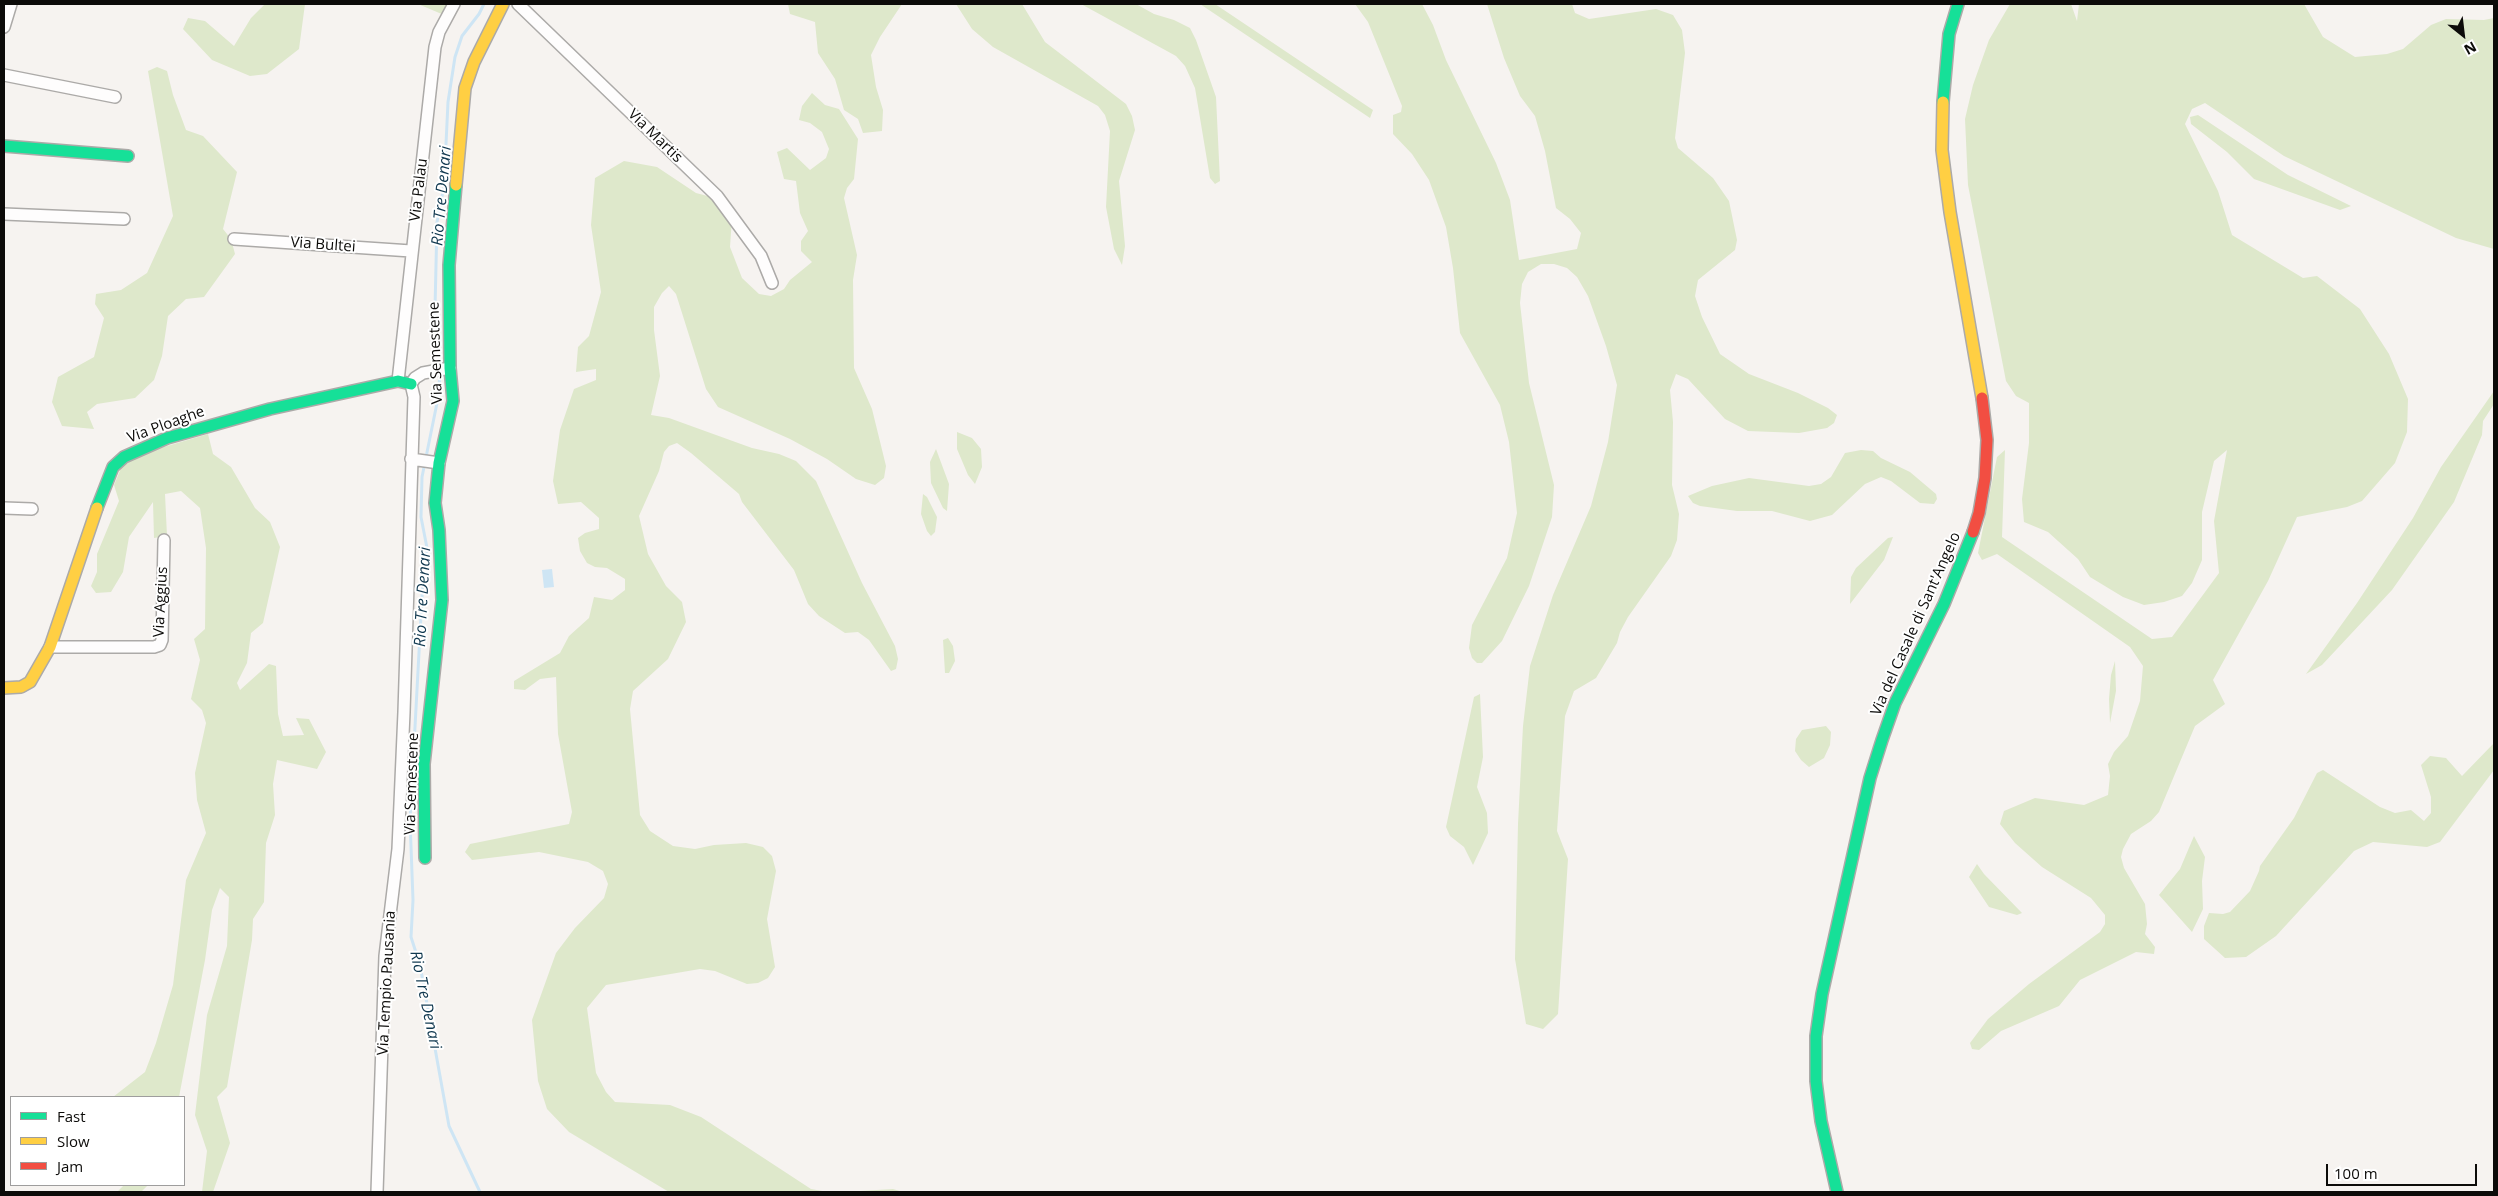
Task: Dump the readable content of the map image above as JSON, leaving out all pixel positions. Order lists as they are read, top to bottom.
{
  "streets": {
    "street": [
      "Via Martis",
      "Via Palau",
      "Via Bultei",
      "Via Semestene",
      "Via Ploaghe",
      "Via Aggius",
      "Via del Casale di Sant'Angelo",
      "Via Tempio Pausania"
    ]
  },
  "crossings": [
    ["Via Palau", "Via Bultei"],
    ["Via Palau", "Via Ploaghe"],
    ["Via Ploaghe", "Via Aggius"],
    ["Via Ploaghe", "Via Tempio Pausania"]
  ],
  "water": ["Rio Tre Denari"],
  "legend": ["Fast", "Slow", "Jam"],
  "scale_bar": "100 m",
  "north": "bottom right"
}
